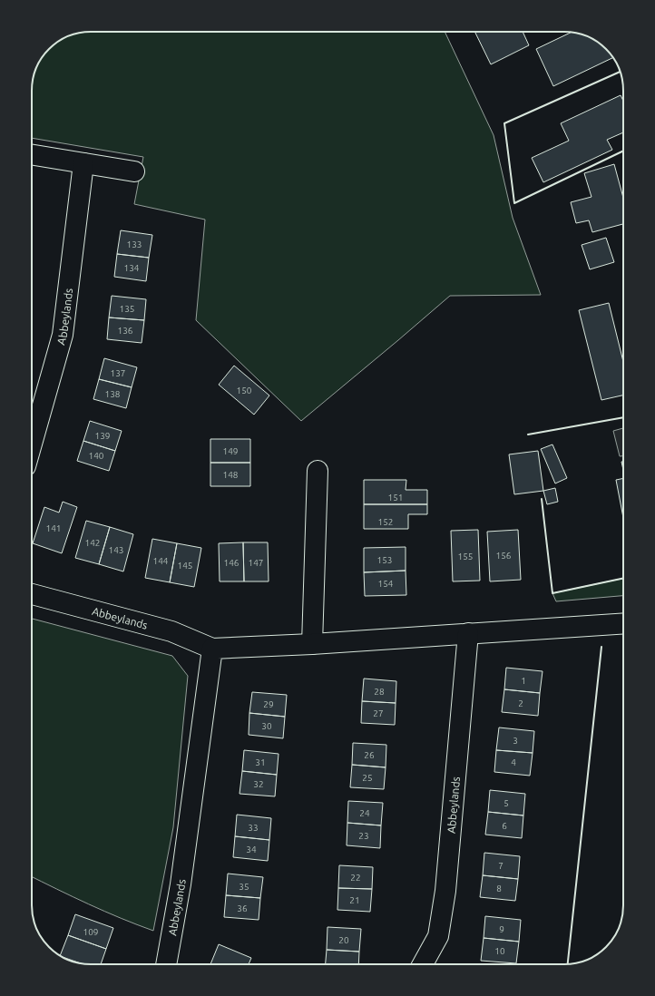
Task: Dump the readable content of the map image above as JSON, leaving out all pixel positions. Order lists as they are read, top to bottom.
{
  "streets": {
    "street": ["Abbeylands"]
  },
  "house_numbers": [
    "133",
    "134",
    "135",
    "136",
    "137",
    "150",
    "138",
    "139",
    "149",
    "140",
    "148",
    "151",
    "152",
    "141",
    "142",
    "143",
    "156",
    "155",
    "153",
    "144",
    "146",
    "147",
    "145",
    "154",
    "1",
    "28",
    "2",
    "29",
    "27",
    "30",
    "3",
    "26",
    "31",
    "4",
    "25",
    "32",
    "5",
    "24",
    "6",
    "33",
    "23",
    "34",
    "7",
    "22",
    "35",
    "8",
    "21",
    "36",
    "9",
    "109",
    "20",
    "10"
  ]
}
